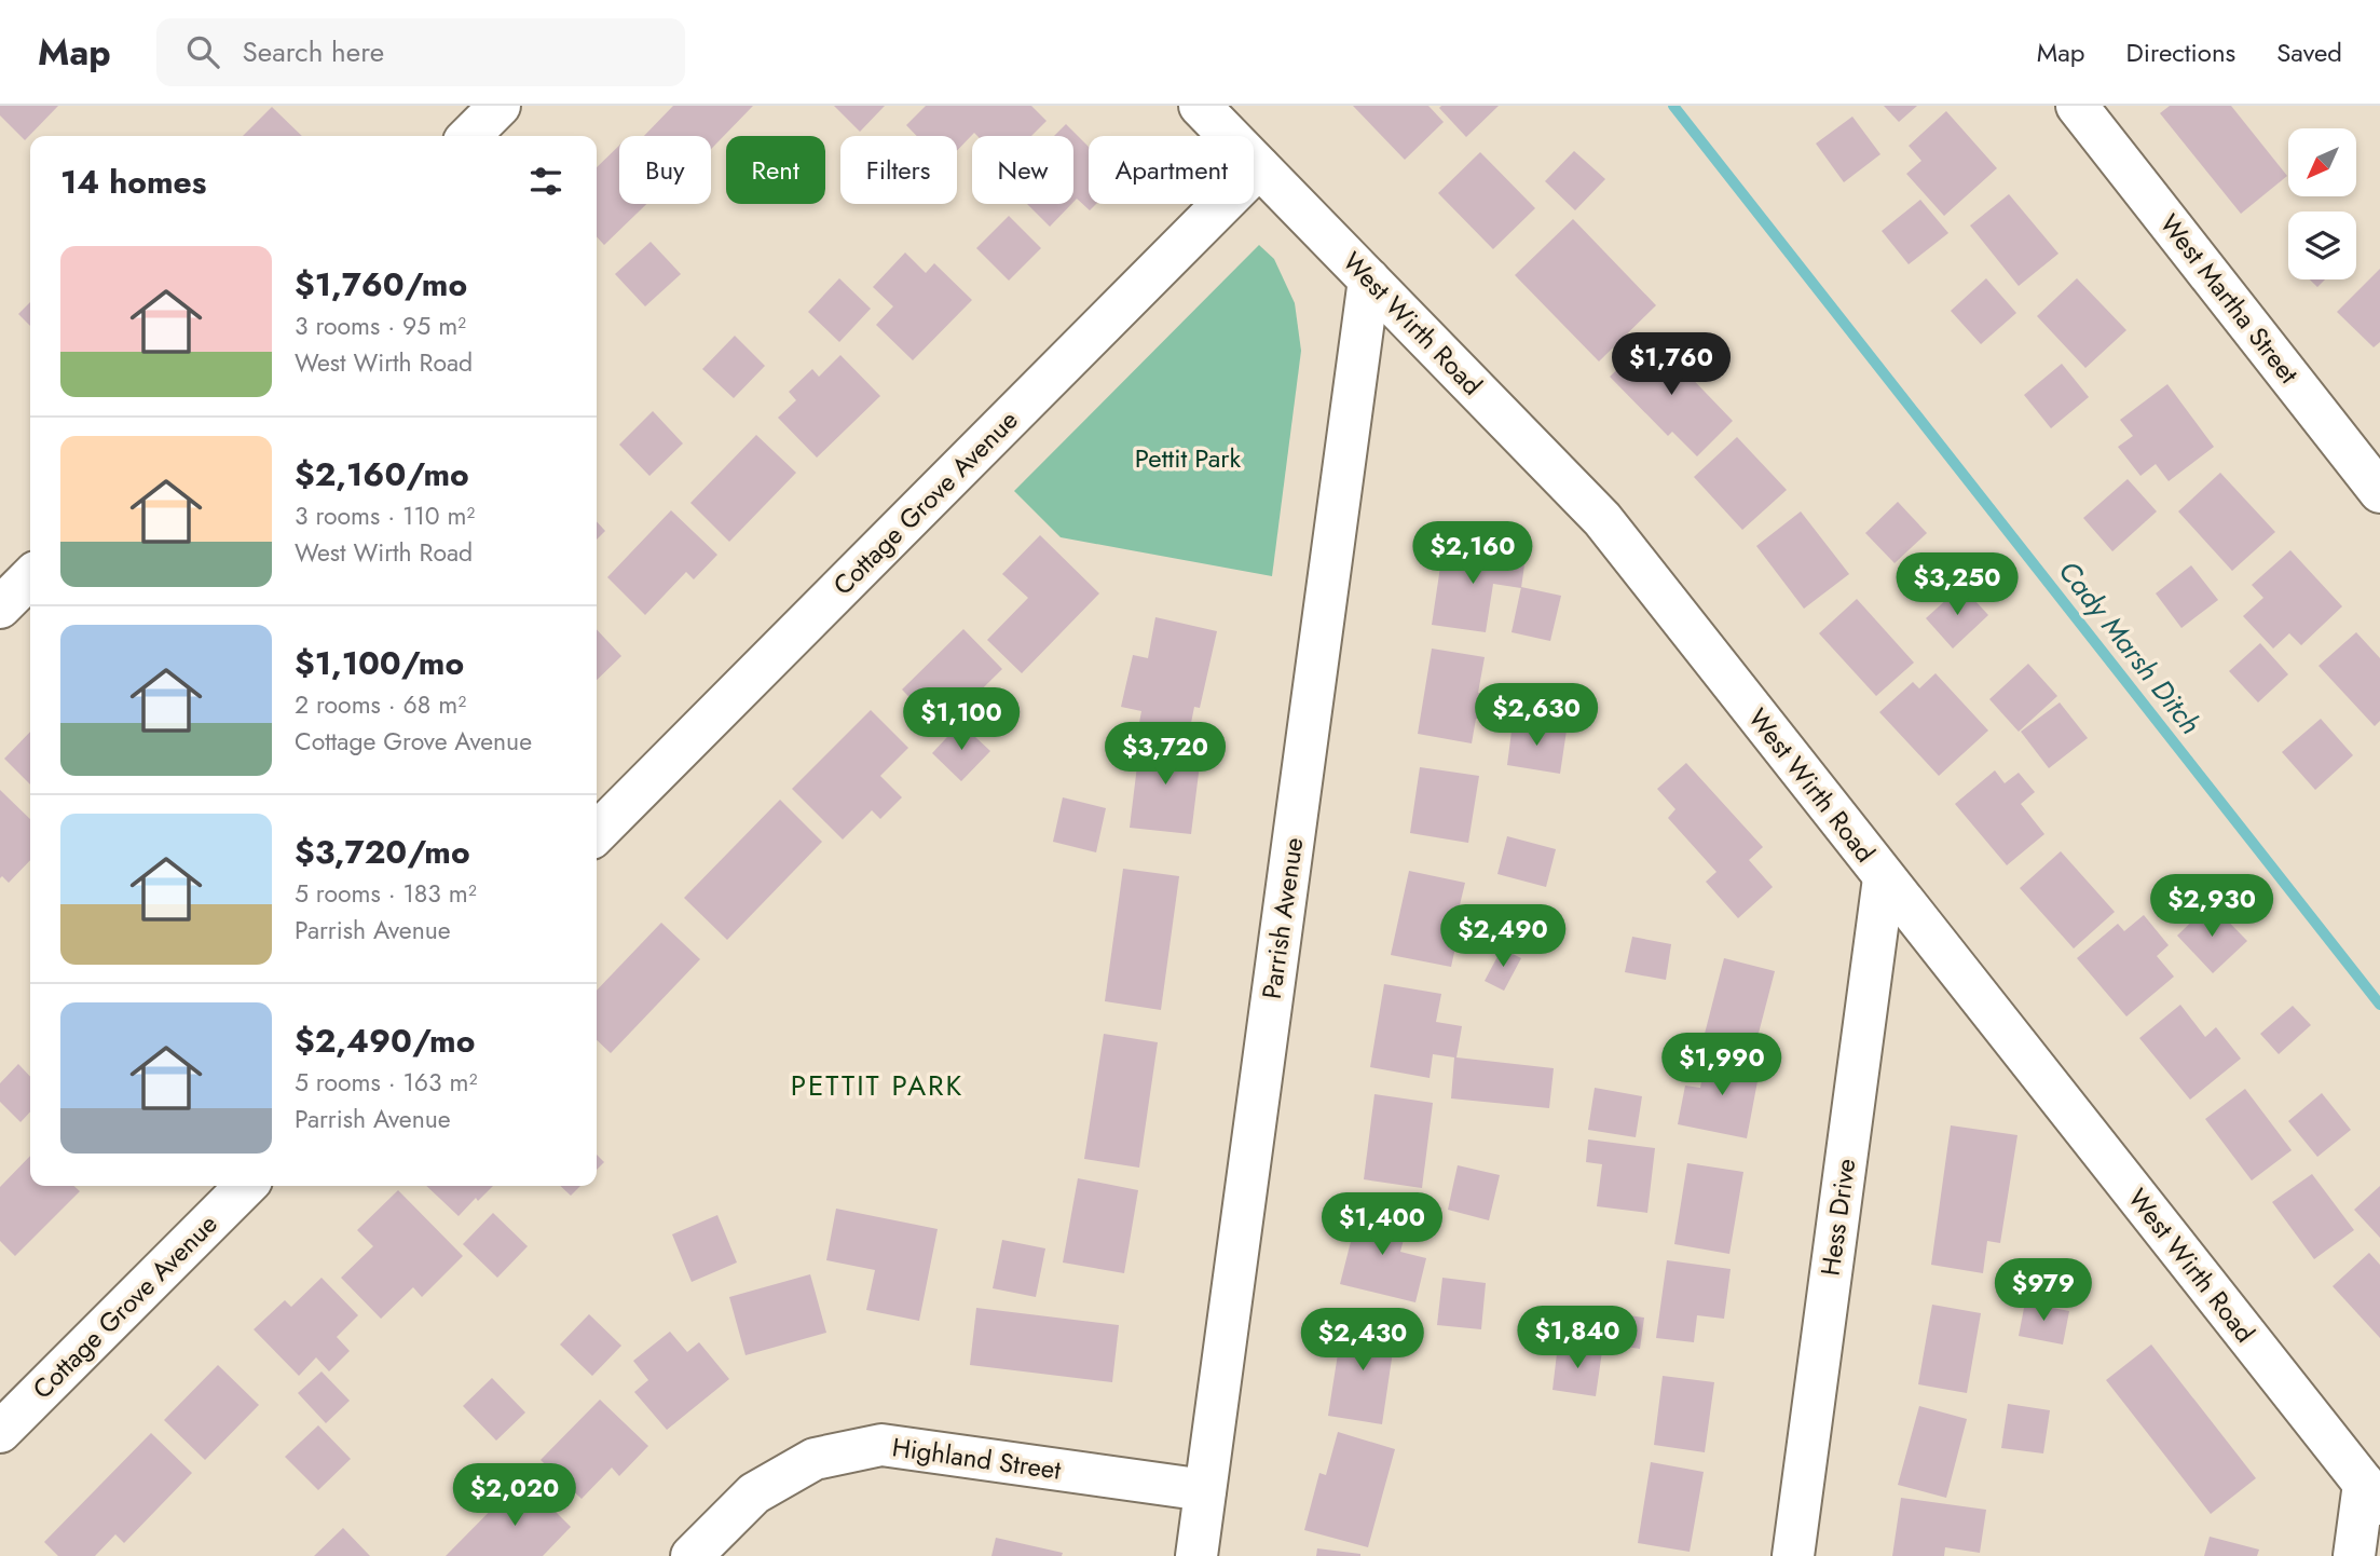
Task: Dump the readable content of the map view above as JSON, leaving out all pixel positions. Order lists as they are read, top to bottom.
{
  "streets": {
    "street": [
      "West Martha Street",
      "West Wirth Road",
      "Cottage Grove Avenue",
      "Parrish Avenue",
      "Hess Drive",
      "Highland Street"
    ]
  },
  "crossings": [
    ["West Wirth Road", "Cottage Grove Avenue"],
    ["West Wirth Road", "Parrish Avenue"],
    ["West Wirth Road", "Hess Drive"],
    ["Parrish Avenue", "Highland Street"]
  ],
  "districts": ["PETTIT PARK"],
  "water": ["Cady Marsh Ditch"],
  "parks": ["Pettit Park"],
  "north": "bottom left",
  "page": {
    "header": "Map",
    "search": "Search here",
    "nav": ["Map", "Directions", "Saved"],
    "chip": [
      "Buy",
      "Rent",
      "Filters",
      "New",
      "Apartment"
    ],
    "heading": "14 homes",
    "list": [
      {
        "name": "$1,760/mo",
        "note": "3 rooms · 95 m² · West Wirth Road"
      },
      {
        "name": "$2,160/mo",
        "note": "3 rooms · 110 m² · West Wirth Road"
      },
      {
        "name": "$1,100/mo",
        "note": "2 rooms · 68 m² · Cottage Grove Avenue"
      },
      {
        "name": "$3,720/mo",
        "note": "5 rooms · 183 m² · Parrish Avenue"
      },
      {
        "name": "$2,490/mo",
        "note": "5 rooms · 163 m² · Parrish Avenue"
      }
    ],
    "price": [
      "$1,760",
      "$2,160",
      "$3,250",
      "$2,630",
      "$1,100",
      "$3,720",
      "$2,930",
      "$2,490",
      "$1,990",
      "$1,400",
      "$979",
      "$1,840",
      "$2,430",
      "$2,020"
    ]
  }
}
